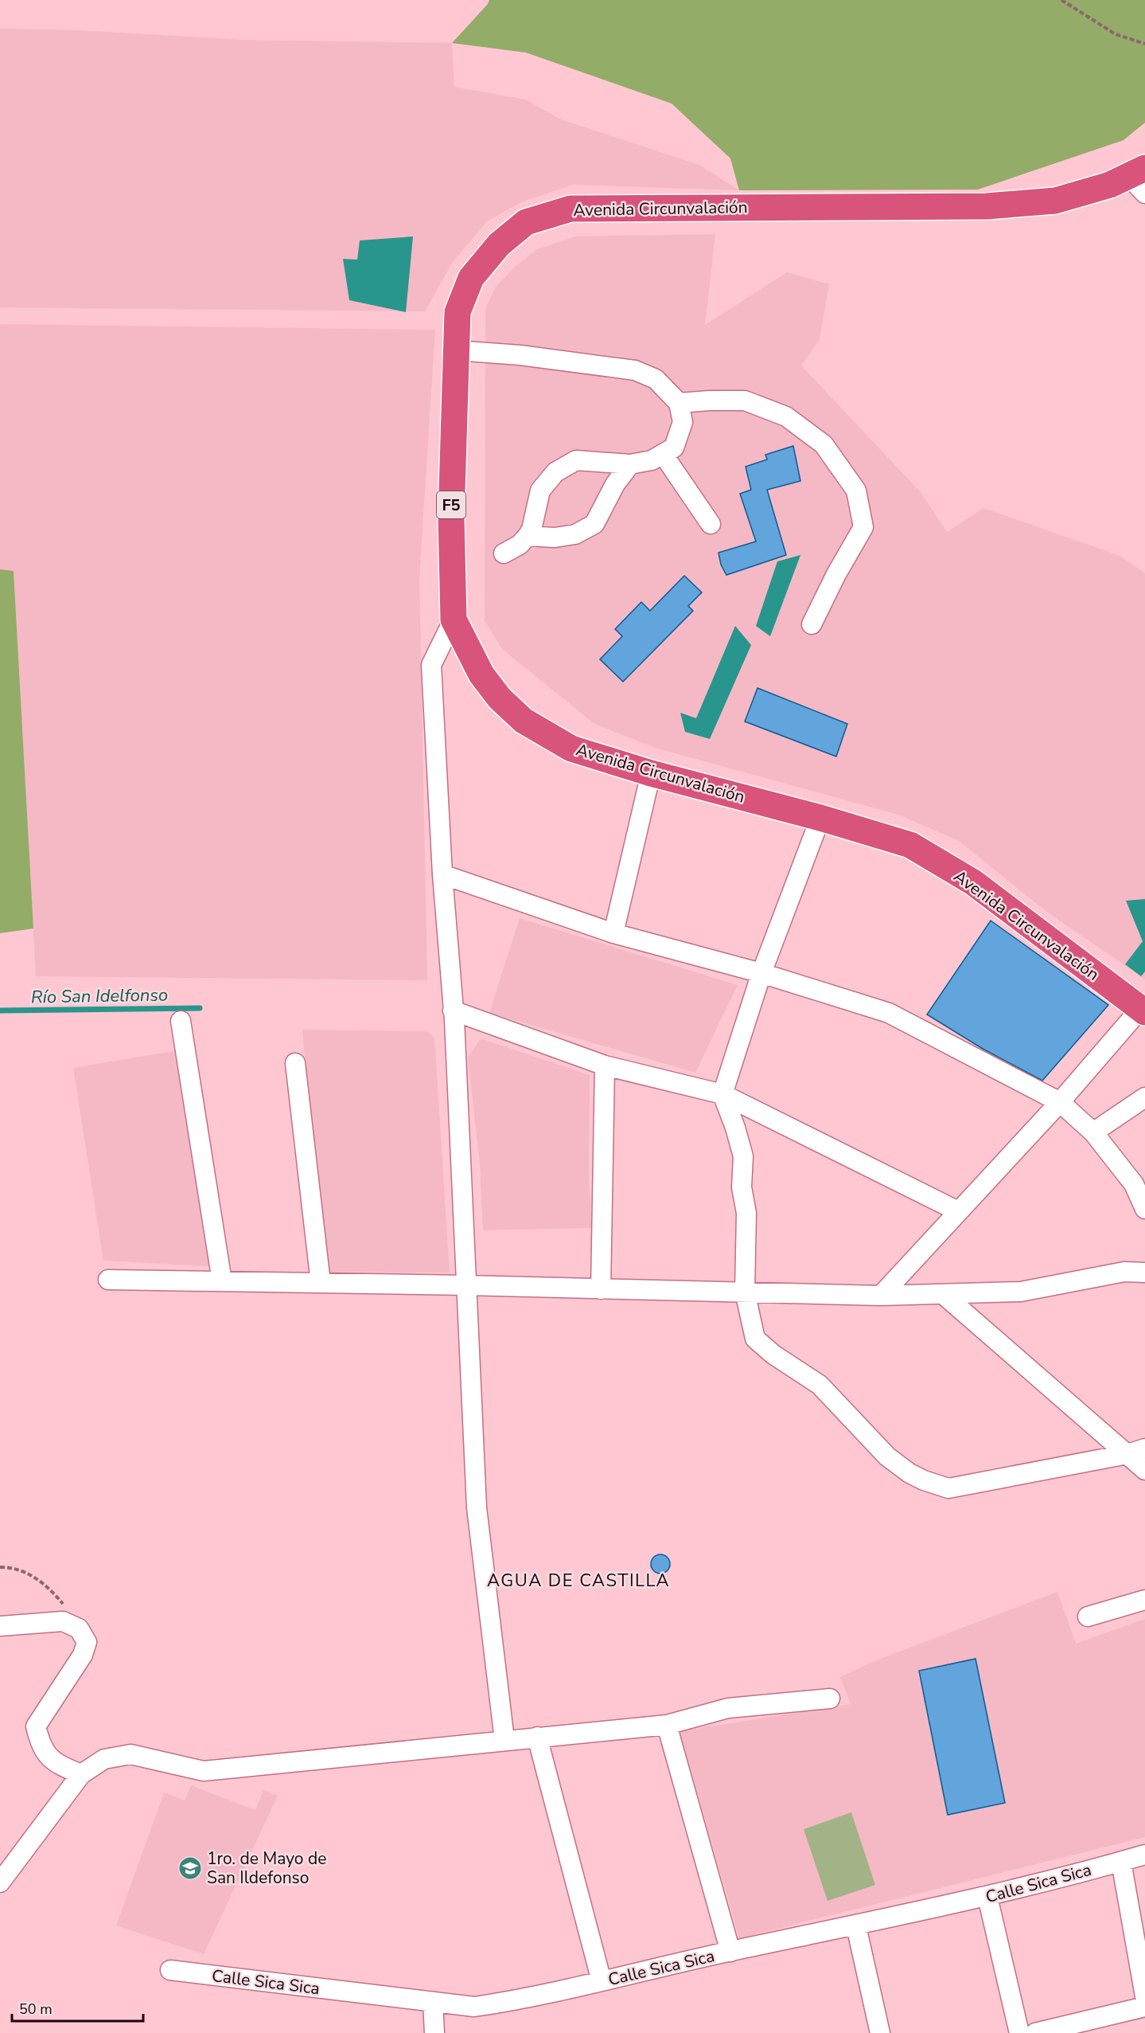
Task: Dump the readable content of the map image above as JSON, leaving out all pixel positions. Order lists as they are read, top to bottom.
{
  "streets": {
    "highway": ["Avenida Circunvalación", "F5"],
    "street": ["Calle Sica Sica"]
  },
  "districts": ["AGUA DE CASTILLA"],
  "water": ["Río San Idelfonso"],
  "places": {
    "school or university": ["1ro. de Mayo de San Ildefonso"]
  },
  "scale_bar": "50 m"
}
